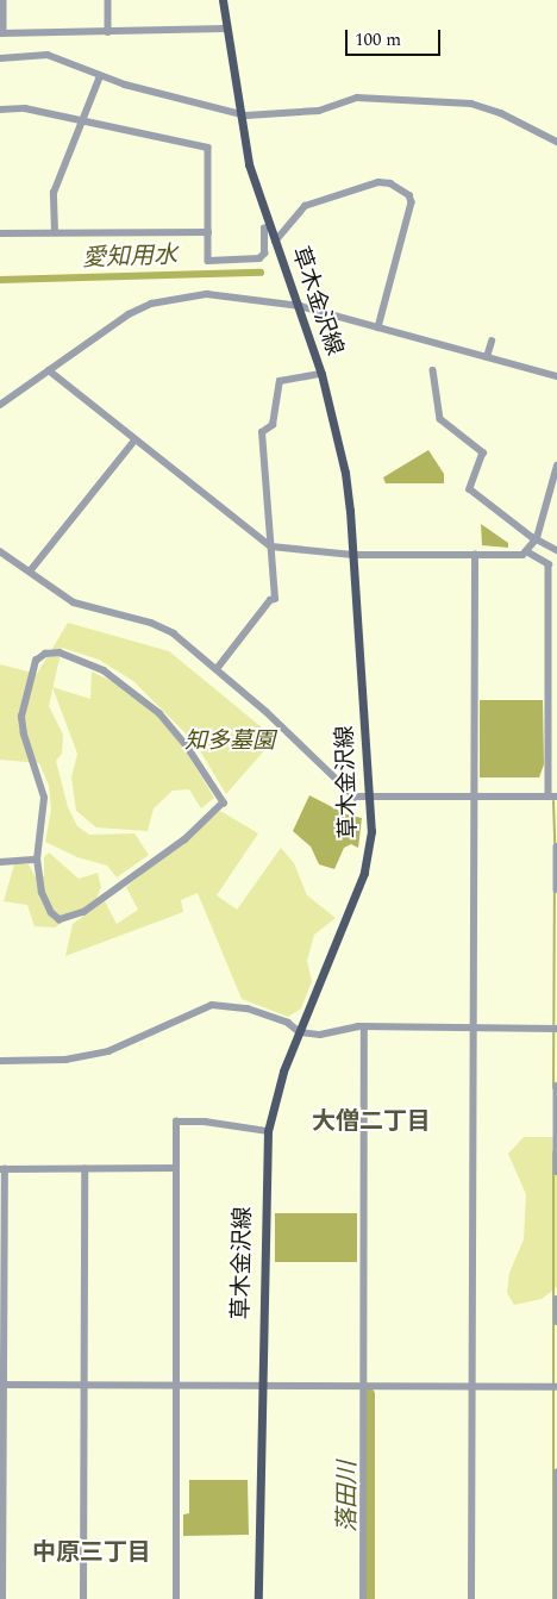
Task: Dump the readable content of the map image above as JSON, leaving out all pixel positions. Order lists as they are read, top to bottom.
{
  "streets": {
    "main road": ["草木金沢線"]
  },
  "districts": ["大僧二丁目", "中原三丁目"],
  "water": ["愛知用水", "落田川"],
  "parks": ["知多墓園"],
  "scale_bar": "100 m"
}
